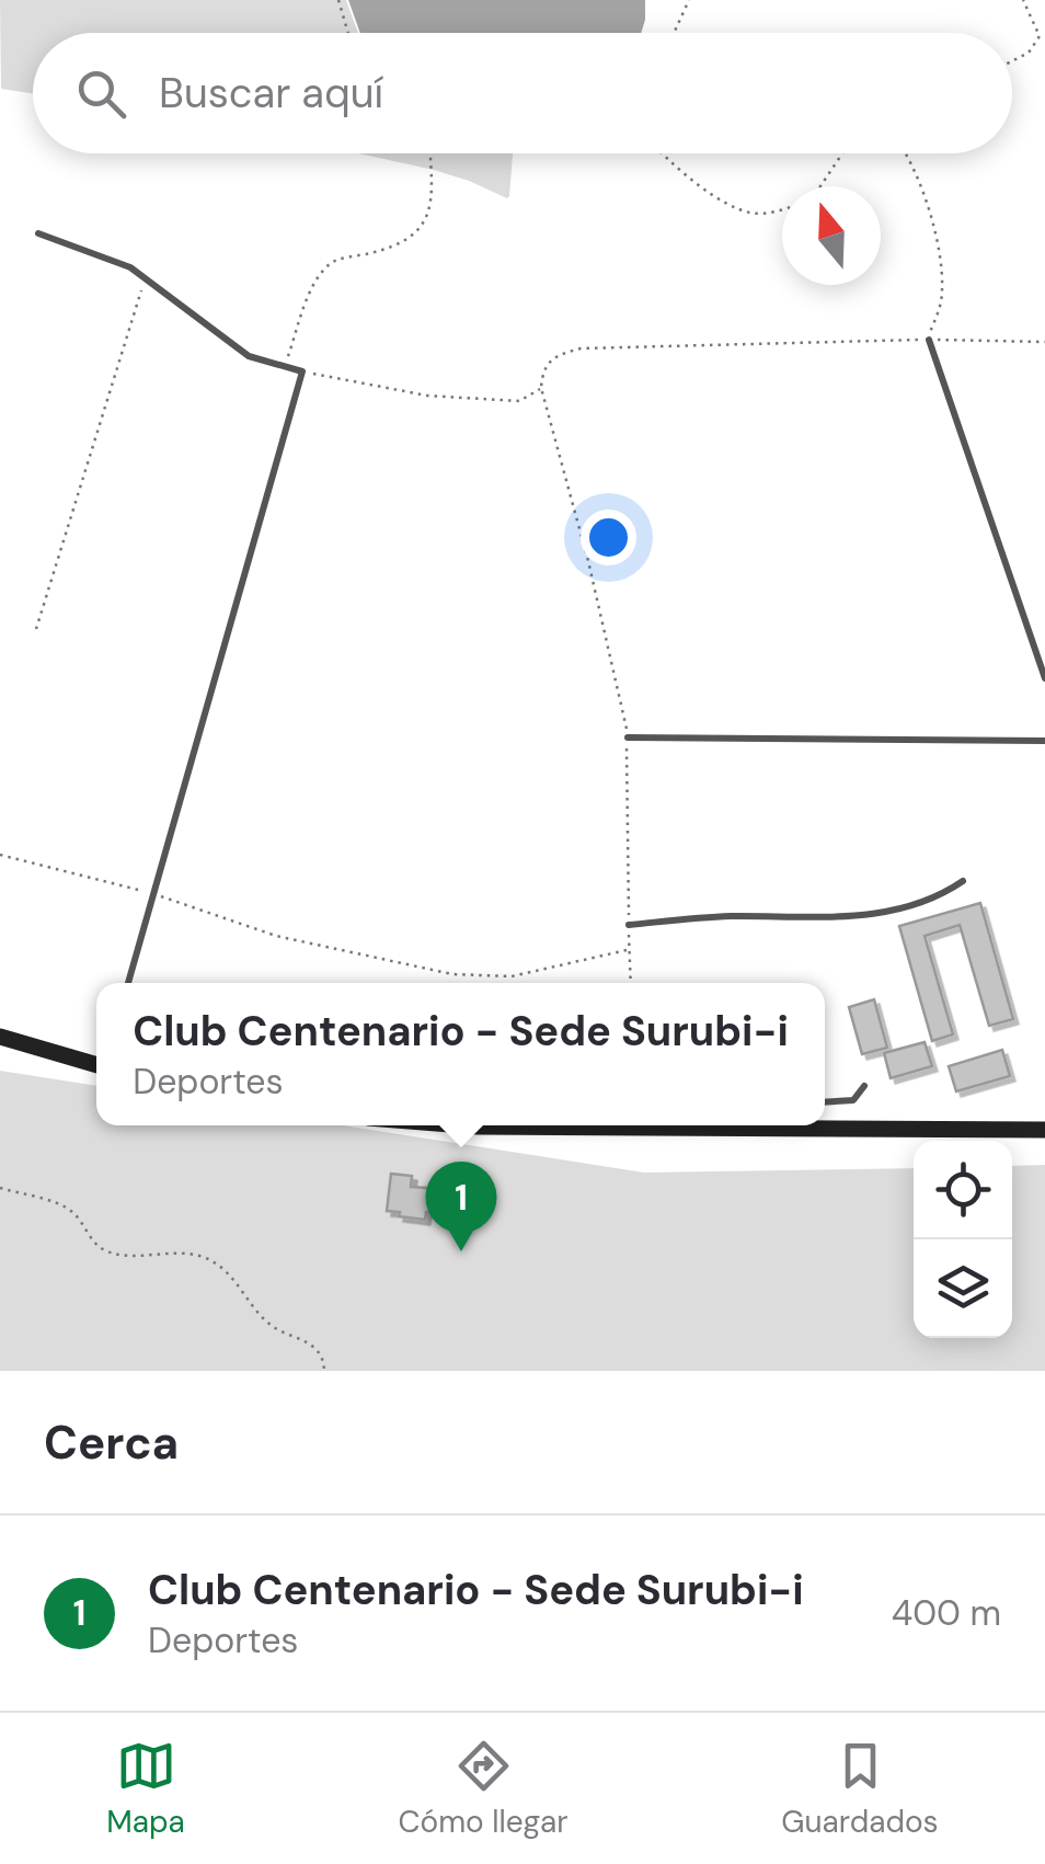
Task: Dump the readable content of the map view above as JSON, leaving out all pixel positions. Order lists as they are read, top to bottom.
{
  "north": "top",
  "page": {
    "search": "Buscar aquí",
    "popup": ["Club Centenario - Sede Surubi-i", "Deportes"],
    "pins": "1",
    "heading": "Cerca",
    "list": [
      {
        "mark": "1",
        "name": "Club Centenario - Sede Surubi-i",
        "note": "Deportes",
        "value": "400 m"
      }
    ],
    "nav": ["Mapa", "Cómo llegar", "Guardados"]
  }
}
